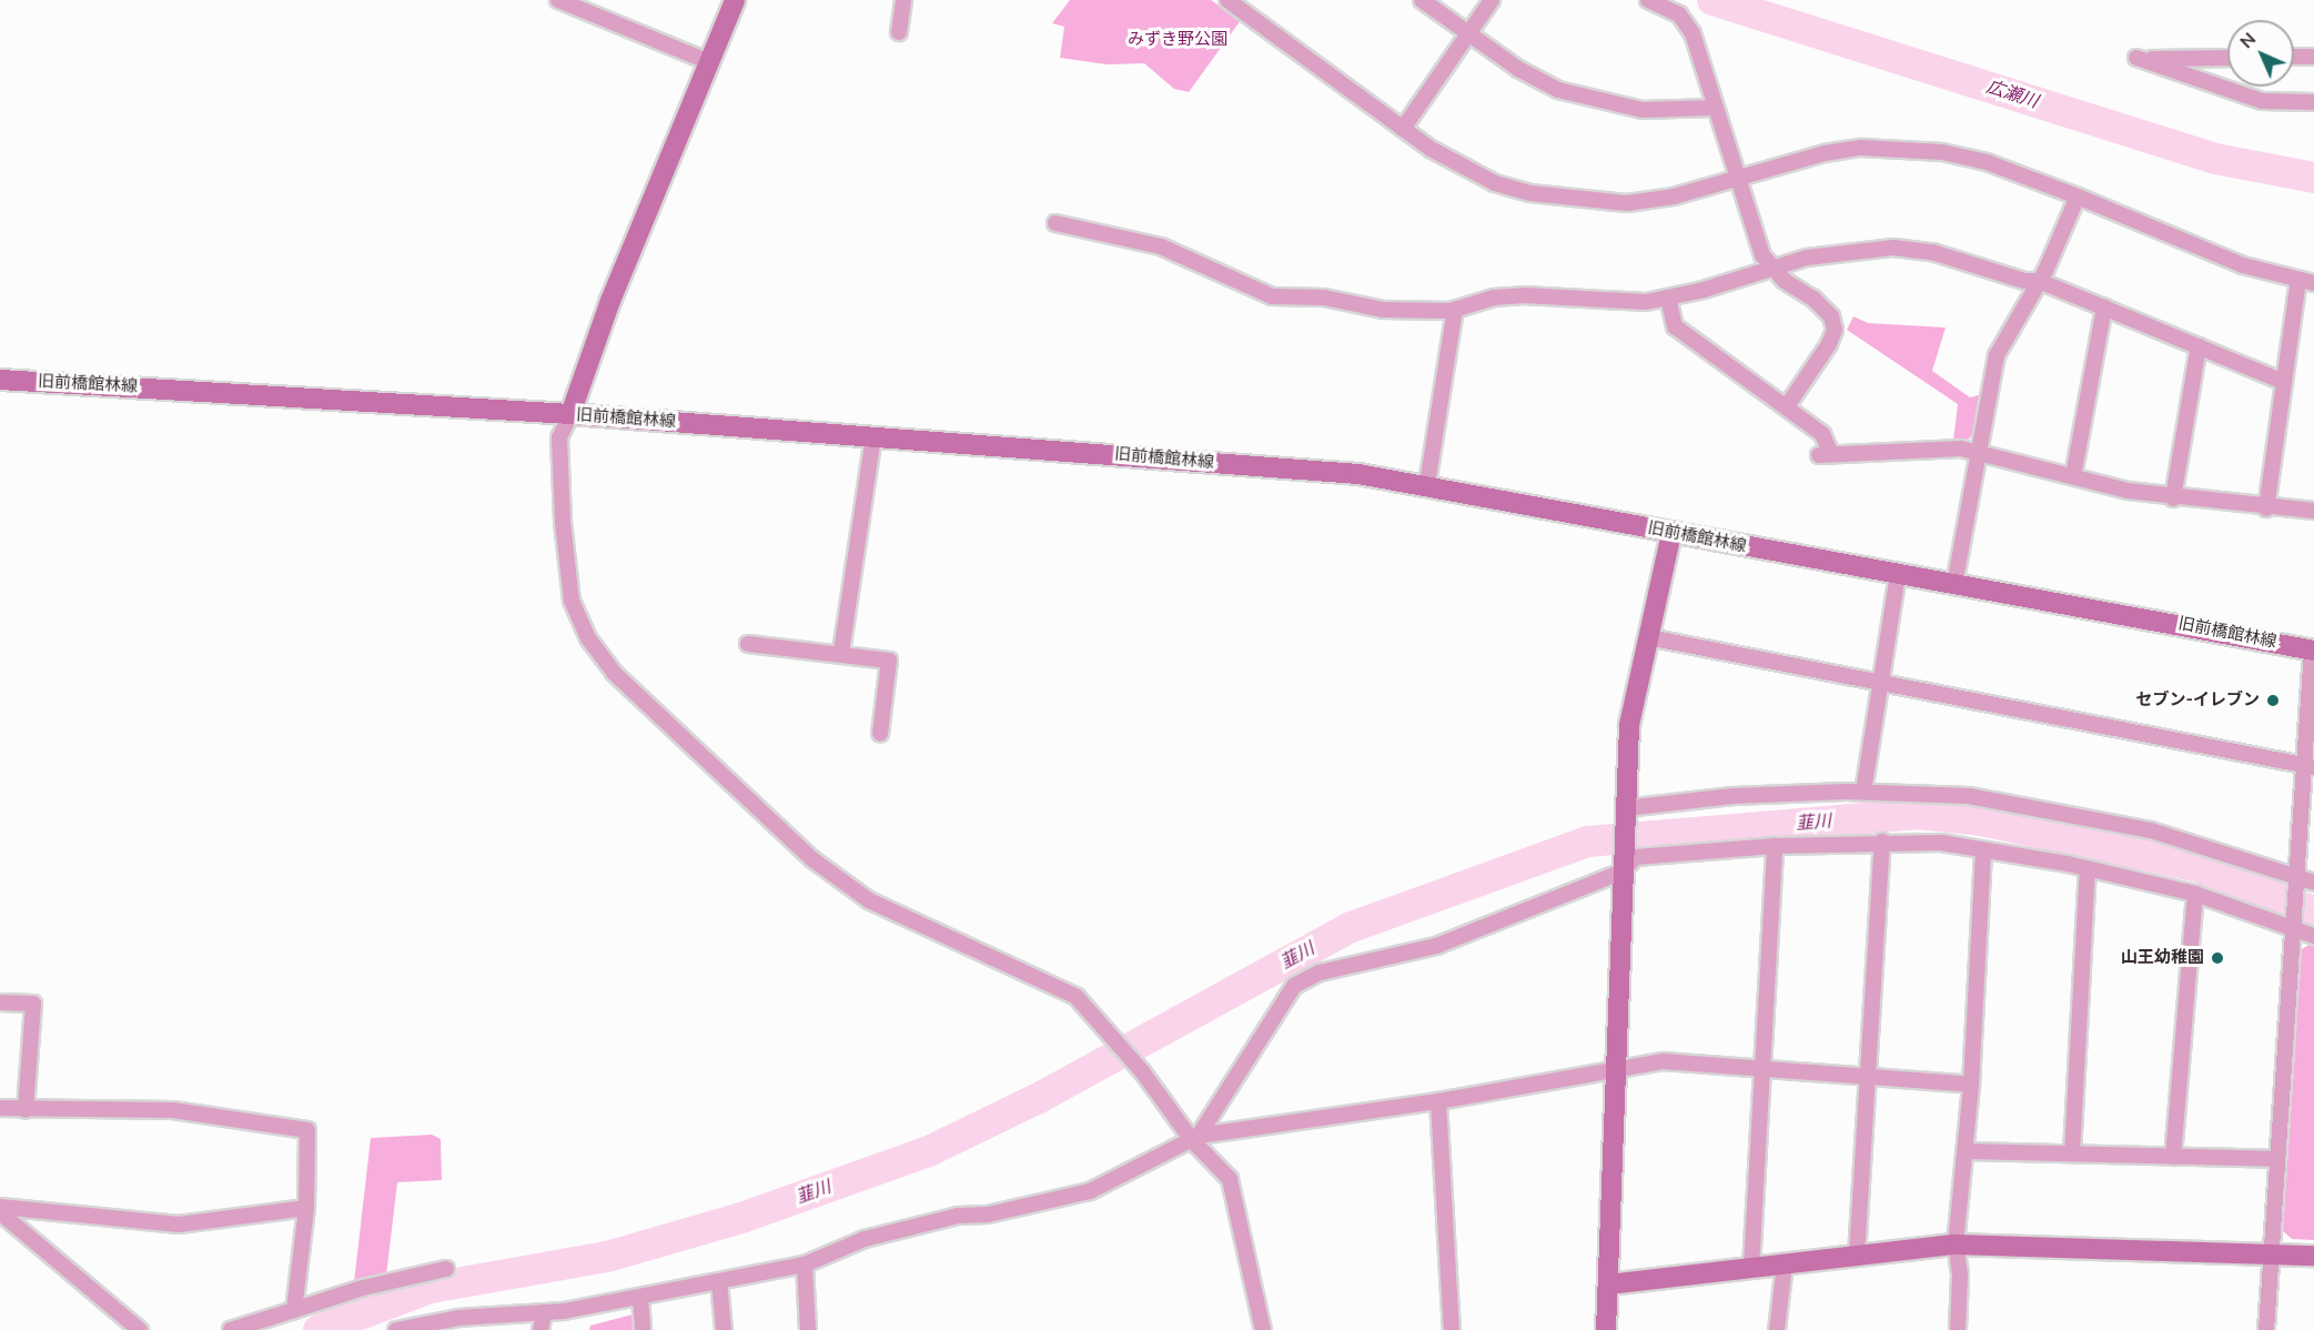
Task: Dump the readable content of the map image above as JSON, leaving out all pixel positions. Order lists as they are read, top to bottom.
{
  "streets": {
    "street": ["旧前橋館林線"]
  },
  "water": ["広瀬川", "韮川"],
  "parks": ["みずき野公園"],
  "places": ["セブン-イレブン", "山王幼稚園"],
  "north": "top left"
}
